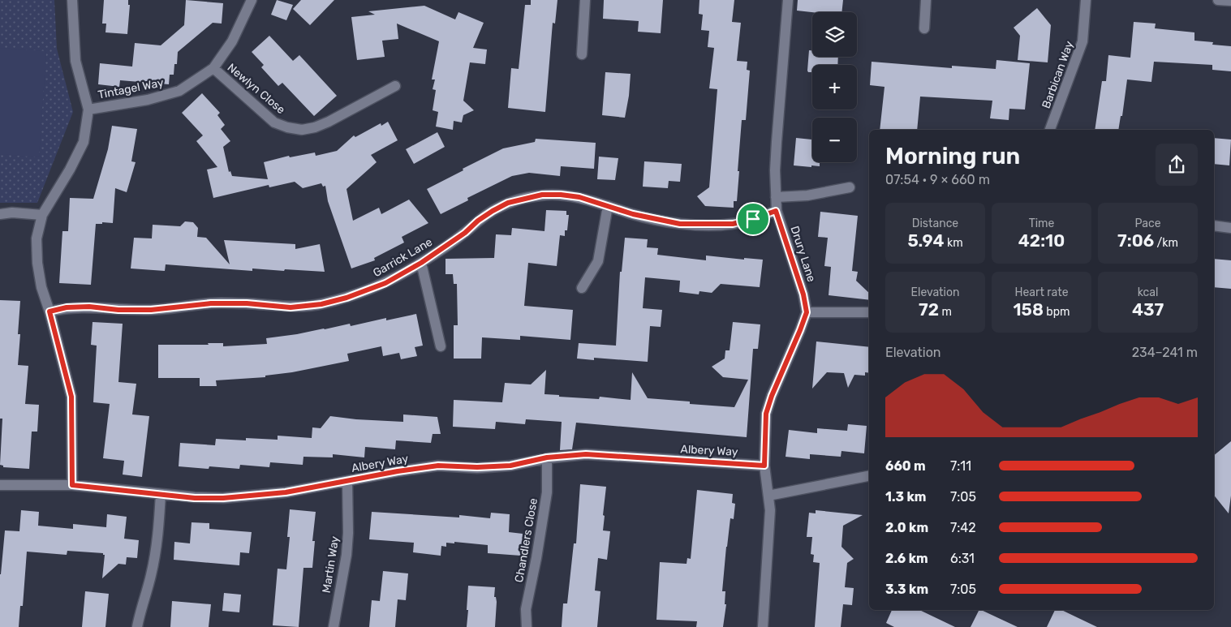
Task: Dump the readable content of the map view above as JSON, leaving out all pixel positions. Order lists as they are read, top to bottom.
{
  "streets": {
    "street": [
      "Barbican Way",
      "Tintagel Way",
      "Newlyn Close",
      "Drury Lane",
      "Garrick Lane",
      "Albery Way",
      "Chandlers Close",
      "Martin Way"
    ]
  },
  "crossings": [
    ["Tintagel Way", "Newlyn Close"],
    ["Drury Lane", "Garrick Lane"],
    ["Albery Way", "Chandlers Close"],
    ["Albery Way", "Martin Way"]
  ],
  "page": {
    "map_buttons": ["+", "−"],
    "heading": ["Morning run", "07:54 · 9 × 660 m"],
    "stats": [
      ["Distance", "5.94 km"],
      ["Time", "42:10"],
      ["Pace", "7:06 /km"],
      ["Elevation", "72 m"],
      ["Heart rate", "158 bpm"],
      ["kcal", "437"]
    ],
    "chart": ["Elevation", "234–241 m"],
    "list": [
      {
        "name": "660 m",
        "note": "7:11"
      },
      {
        "name": "1.3 km",
        "note": "7:05"
      },
      {
        "name": "2.0 km",
        "note": "7:42"
      },
      {
        "name": "2.6 km",
        "note": "6:31"
      },
      {
        "name": "3.3 km",
        "note": "7:05"
      }
    ]
  }
}
